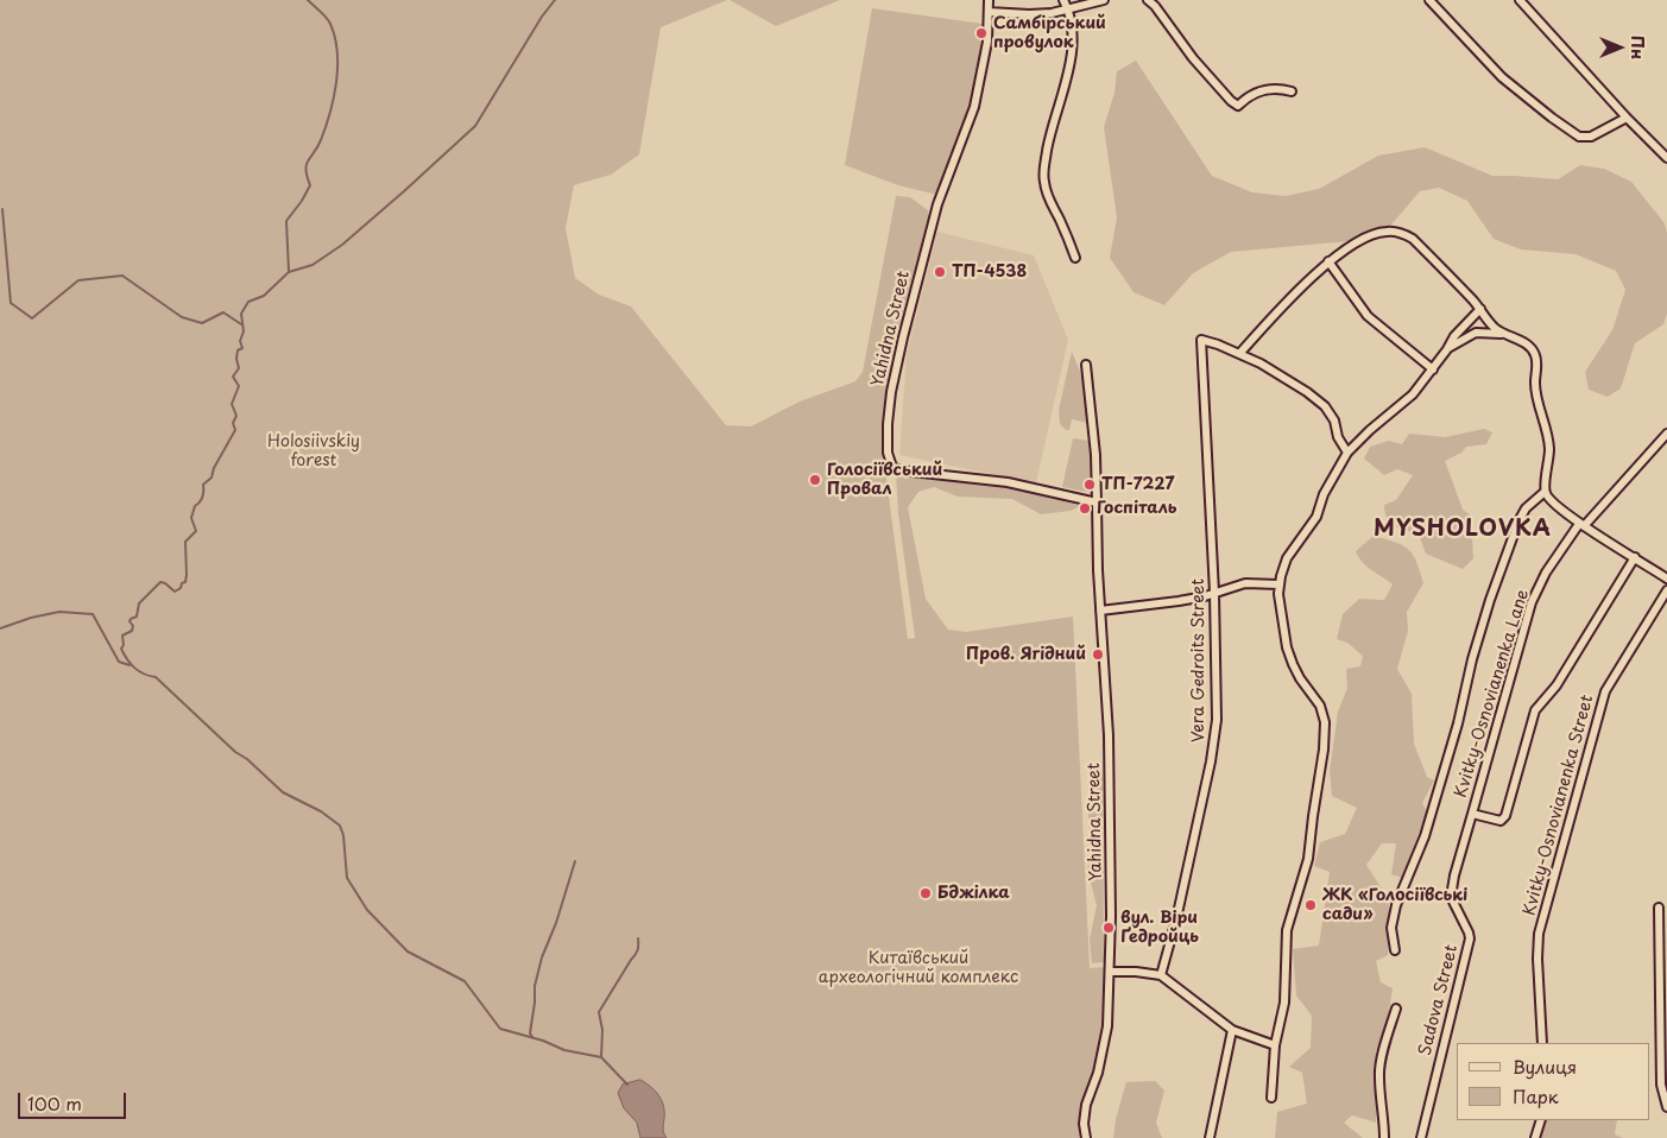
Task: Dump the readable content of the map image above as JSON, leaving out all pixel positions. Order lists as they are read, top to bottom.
{
  "streets": {
    "street": [
      "Yahidna Street",
      "Vera Gedroits Street",
      "Kvitky-Osnovianenka Lane",
      "Kvitky-Osnovianenka Street",
      "Sadova Street"
    ]
  },
  "crossings": [
    ["Kvitky-Osnovianenka Lane", "Sadova Street"]
  ],
  "districts": ["MYSHOLOVKA"],
  "parks": ["Holosiivskiy forest", "Китаївський археологічний комплекс"],
  "places": [
    "Самбірський провулок",
    "ТП-4538",
    "Голосіївський Провал",
    "ТП-7227",
    "Госпіталь",
    "Пров. Ягідний",
    "Бджілка",
    "ЖК «Голосіївські сади»",
    "вул. Віри Ґедройць"
  ],
  "legend": ["Вулиця", "Парк"],
  "scale_bar": "100 m",
  "north": "right"
}
